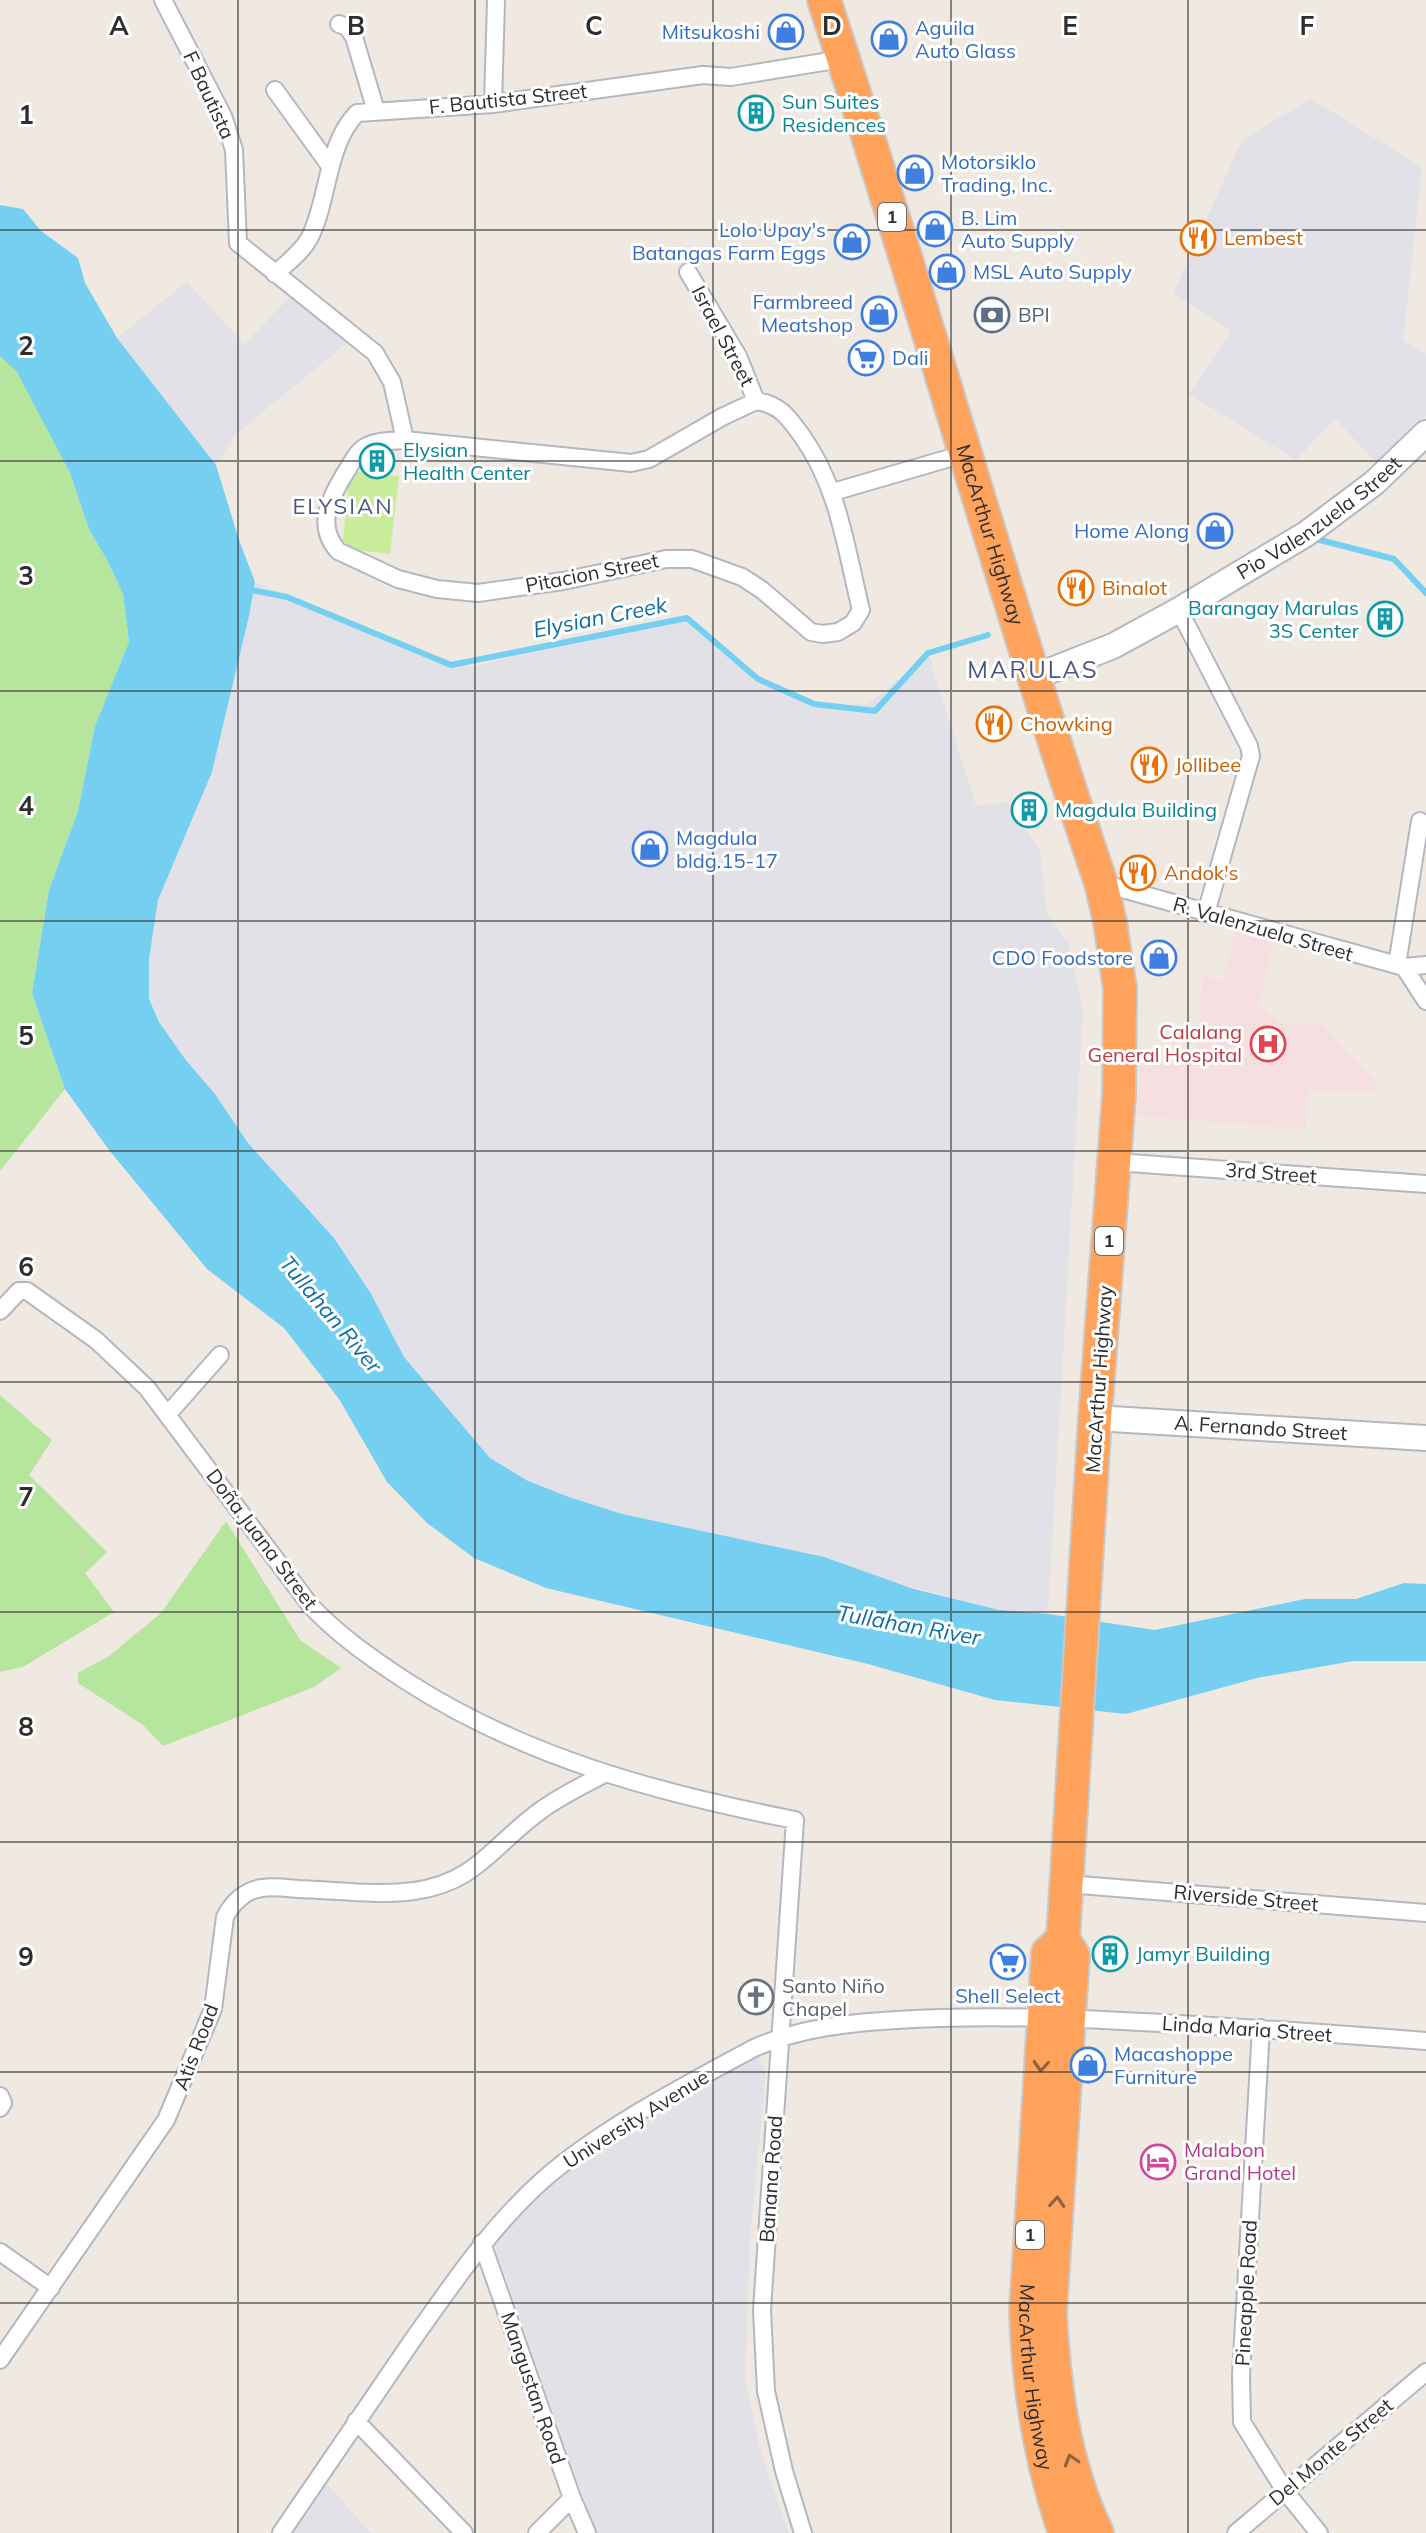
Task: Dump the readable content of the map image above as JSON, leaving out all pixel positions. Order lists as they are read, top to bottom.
{
  "streets": {
    "highway": ["1", "MacArthur Highway"],
    "street": [
      "F Bautista",
      "F. Bautista Street",
      "Israel Street",
      "Pio Valenzuela Street",
      "Pitacion Street",
      "R. Valenzuela Street",
      "3rd Street",
      "A. Fernando Street",
      "Doña Juana Street",
      "Riverside Street",
      "Linda Maria Street",
      "Atis Road",
      "University Avenue",
      "Banana Road",
      "Pineapple Road",
      "Mangustan Road",
      "Del Monte Street"
    ]
  },
  "crossings": [
    ["F Bautista", "F. Bautista Street"],
    ["F. Bautista Street", "MacArthur Highway"],
    ["Pio Valenzuela Street", "MacArthur Highway"],
    ["MacArthur Highway", "R. Valenzuela Street"],
    ["MacArthur Highway", "3rd Street"],
    ["MacArthur Highway", "A. Fernando Street"],
    ["MacArthur Highway", "Riverside Street"],
    ["MacArthur Highway", "Linda Maria Street"],
    ["MacArthur Highway", "University Avenue"],
    ["Doña Juana Street", "Atis Road"],
    ["Doña Juana Street", "Banana Road"],
    ["Linda Maria Street", "University Avenue"],
    ["Linda Maria Street", "Pineapple Road"],
    ["University Avenue", "Banana Road"],
    ["University Avenue", "Mangustan Road"],
    ["Pineapple Road", "Del Monte Street"]
  ],
  "districts": ["ELYSIAN", "MARULAS"],
  "water": ["Elysian Creek", "Tullahan River"],
  "places": {
    "shop": [
      "Mitsukoshi",
      "Aguila Auto Glass",
      "Motorsiklo Trading, Inc.",
      "B. Lim Auto Supply",
      "Lolo Upay's Batangas Farm Eggs",
      "MSL Auto Supply",
      "Farmbreed Meatshop",
      "Home Along",
      "Magdula bldg.15-17",
      "CDO Foodstore",
      "Macashoppe Furniture"
    ],
    "building": [
      "Sun Suites Residences",
      "Elysian Health Center",
      "Barangay Marulas 3S Center",
      "Magdula Building",
      "Jamyr Building"
    ],
    "restaurant": [
      "Lembest",
      "Binalot",
      "Chowking",
      "Jollibee",
      "Andok's"
    ],
    "bank": ["BPI"],
    "supermarket": ["Dali", "Shell Select"],
    "hospital": ["Calalang General Hospital"],
    "church": ["Santo Niño Chapel"],
    "hotel": ["Malabon Grand Hotel"]
  },
  "grid": {
    "columns": [
      "A",
      "B",
      "C",
      "D",
      "E",
      "F"
    ],
    "rows": [
      "1",
      "2",
      "3",
      "4",
      "5",
      "6",
      "7",
      "8",
      "9"
    ]
  }
}
